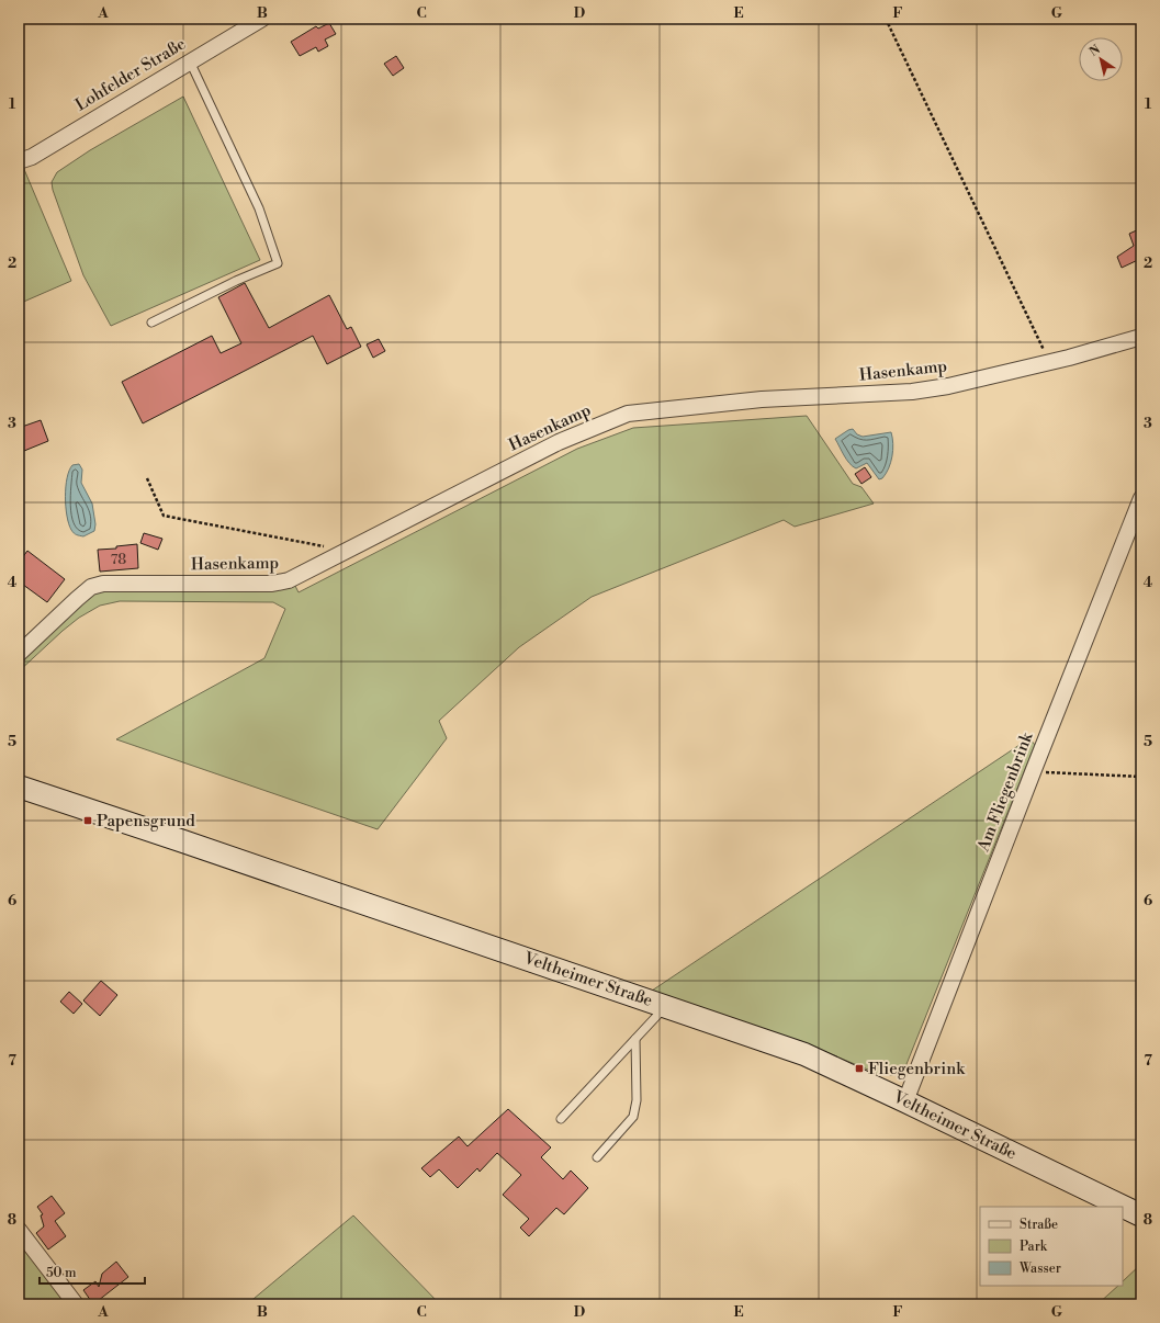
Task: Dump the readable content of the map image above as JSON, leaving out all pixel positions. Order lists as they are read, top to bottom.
{
  "streets": {
    "main road": ["Veltheimer Straße"],
    "street": ["Lohfelder Straße", "Hasenkamp", "Am Fliegenbrink"]
  },
  "crossings": [
    ["Am Fliegenbrink", "Veltheimer Straße"]
  ],
  "places": {
    "transit": ["Papensgrund", "Fliegenbrink"]
  },
  "house_numbers": ["78"],
  "legend": ["Straße", "Park", "Wasser"],
  "scale_bar": "50 m",
  "north": "top left",
  "grid": {
    "columns": [
      "A",
      "B",
      "C",
      "D",
      "E",
      "F",
      "G"
    ],
    "rows": [
      "1",
      "2",
      "3",
      "4",
      "5",
      "6",
      "7",
      "8"
    ]
  }
}
